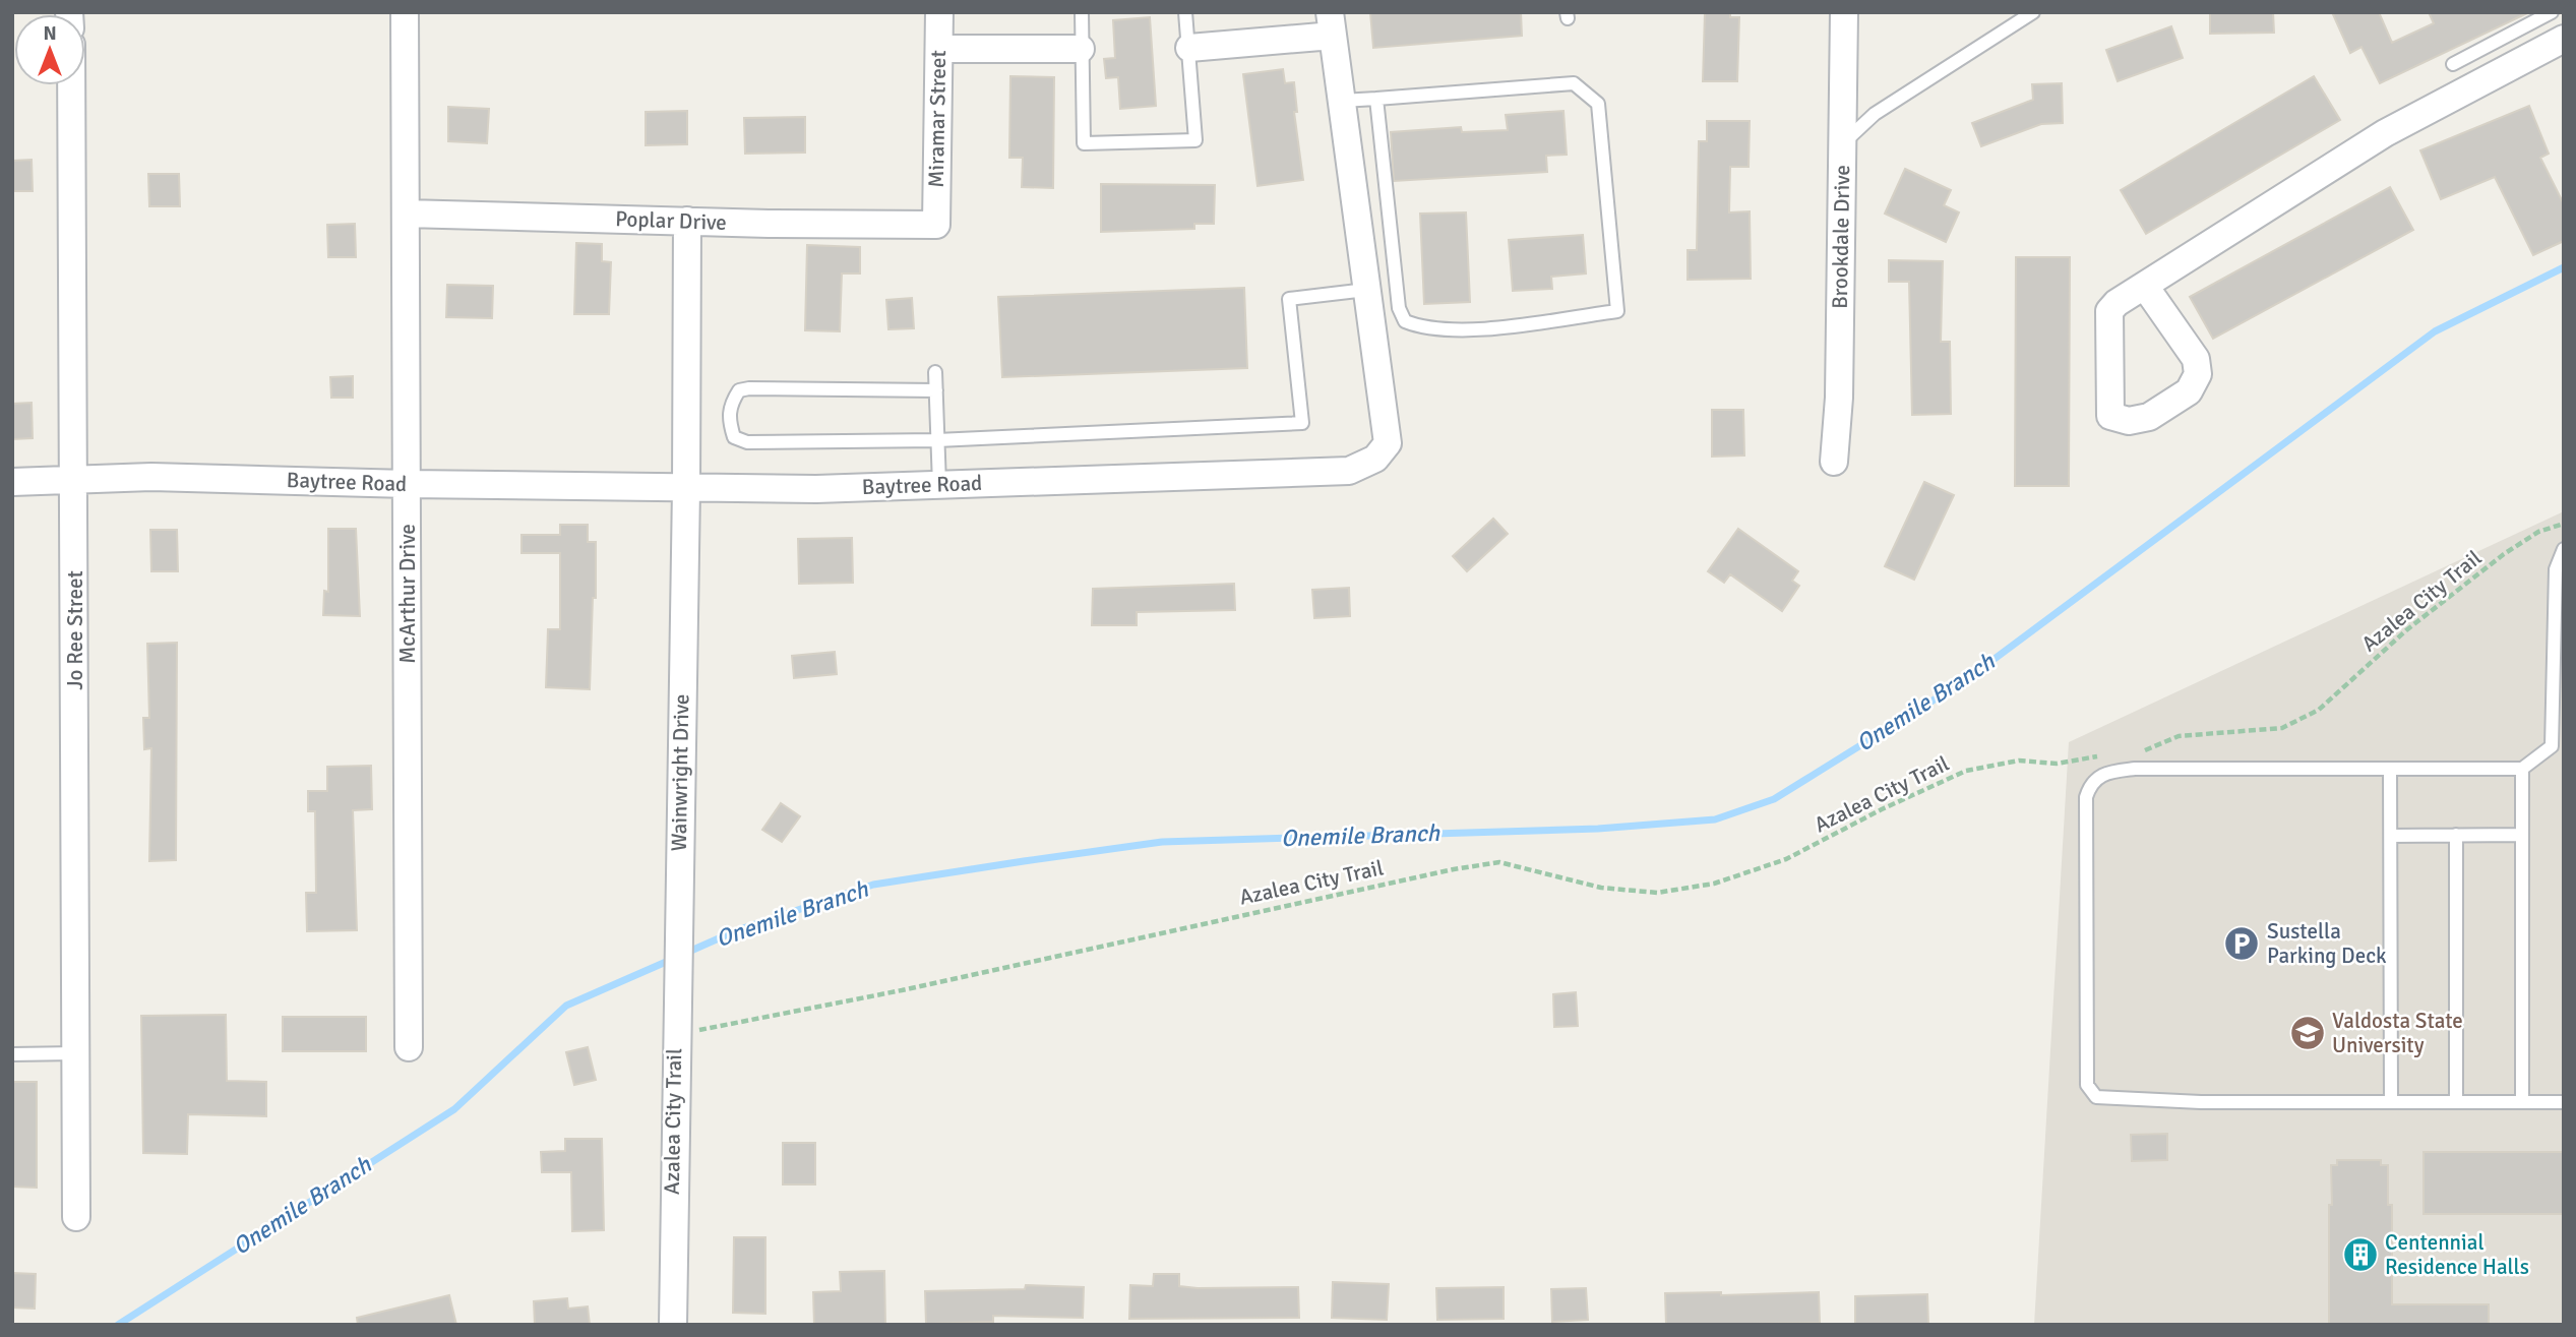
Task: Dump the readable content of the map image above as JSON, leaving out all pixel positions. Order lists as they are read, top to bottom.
{
  "streets": {
    "street": [
      "Miramar Street",
      "Poplar Drive",
      "Brookdale Drive",
      "Baytree Road",
      "McArthur Drive",
      "Jo Ree Street",
      "Wainwright Drive"
    ],
    "path": ["Azalea City Trail"]
  },
  "crossings": [
    ["Miramar Street", "Poplar Drive"],
    ["Poplar Drive", "McArthur Drive"],
    ["Poplar Drive", "Wainwright Drive"],
    ["Baytree Road", "McArthur Drive"],
    ["Baytree Road", "Jo Ree Street"],
    ["Baytree Road", "Wainwright Drive"]
  ],
  "water": ["Onemile Branch"],
  "places": {
    "parking": ["Sustella Parking Deck"],
    "school or university": ["Valdosta State University"],
    "building": ["Centennial Residence Halls"]
  },
  "north": "top"
}
